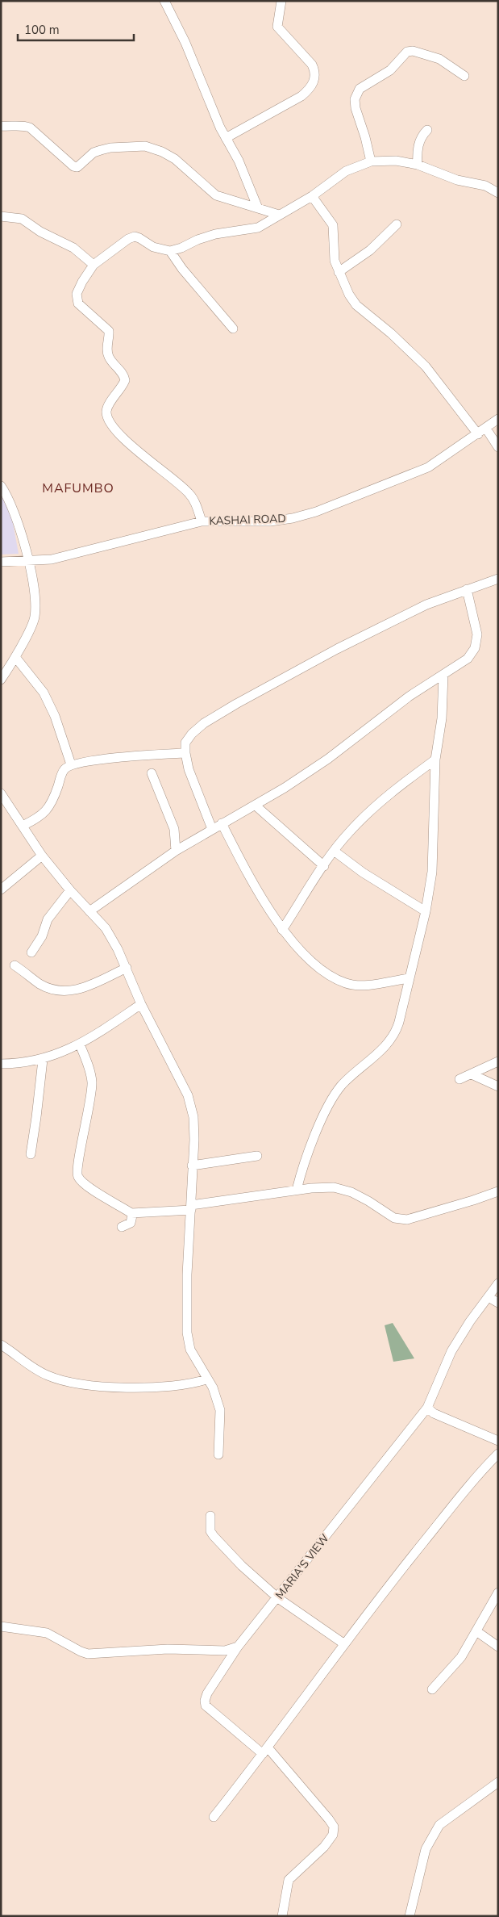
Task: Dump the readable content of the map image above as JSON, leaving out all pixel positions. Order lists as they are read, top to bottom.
{
  "streets": {
    "street": ["KASHAI ROAD", "MARIA'S VIEW"]
  },
  "districts": ["MAFUMBO"],
  "scale_bar": "100 m"
}
